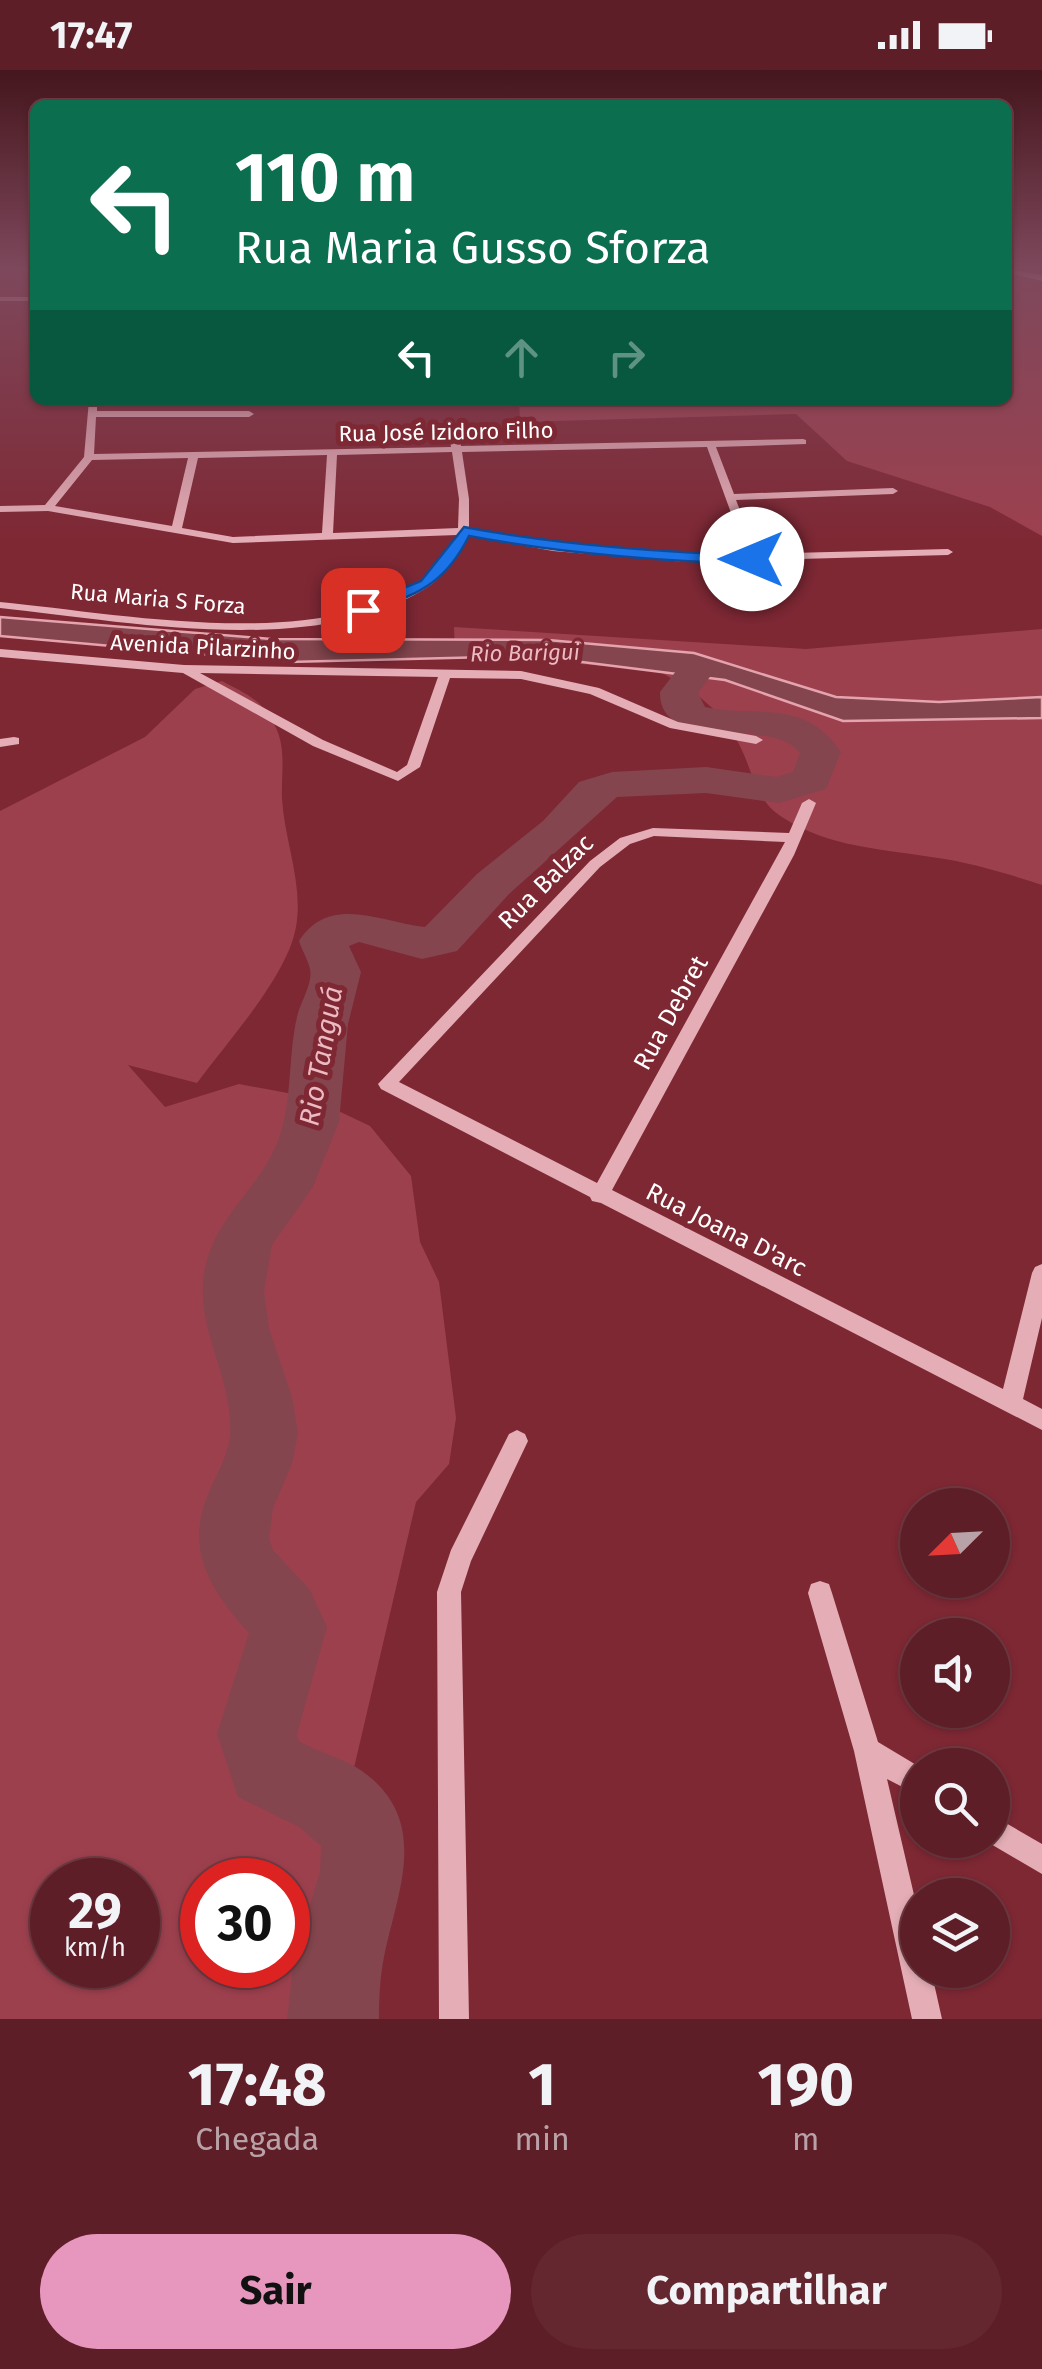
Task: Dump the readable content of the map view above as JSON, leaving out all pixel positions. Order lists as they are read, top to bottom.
{
  "streets": {
    "street": [
      "Rua José Izidoro Filho",
      "Rua Maria S Forza",
      "Avenida Pilarzinho",
      "Rua Balzac",
      "Rua Debret",
      "Rua Joana D'arc"
    ]
  },
  "crossings": [
    ["Rua Balzac", "Rua Debret"],
    ["Rua Balzac", "Rua Joana D'arc"],
    ["Rua Debret", "Rua Joana D'arc"]
  ],
  "water": ["Rio Barigui", "Rio Tanguá"],
  "north": "bottom left",
  "page": {
    "status": "17:47",
    "turn": ["110 m", "Rua Maria Gusso Sforza"],
    "speed": "29 km/h",
    "limit": "30",
    "eta": [
      "17:48",
      "Chegada",
      "1",
      "min",
      "190",
      "m"
    ],
    "buttons": ["Sair", "Compartilhar"]
  }
}
